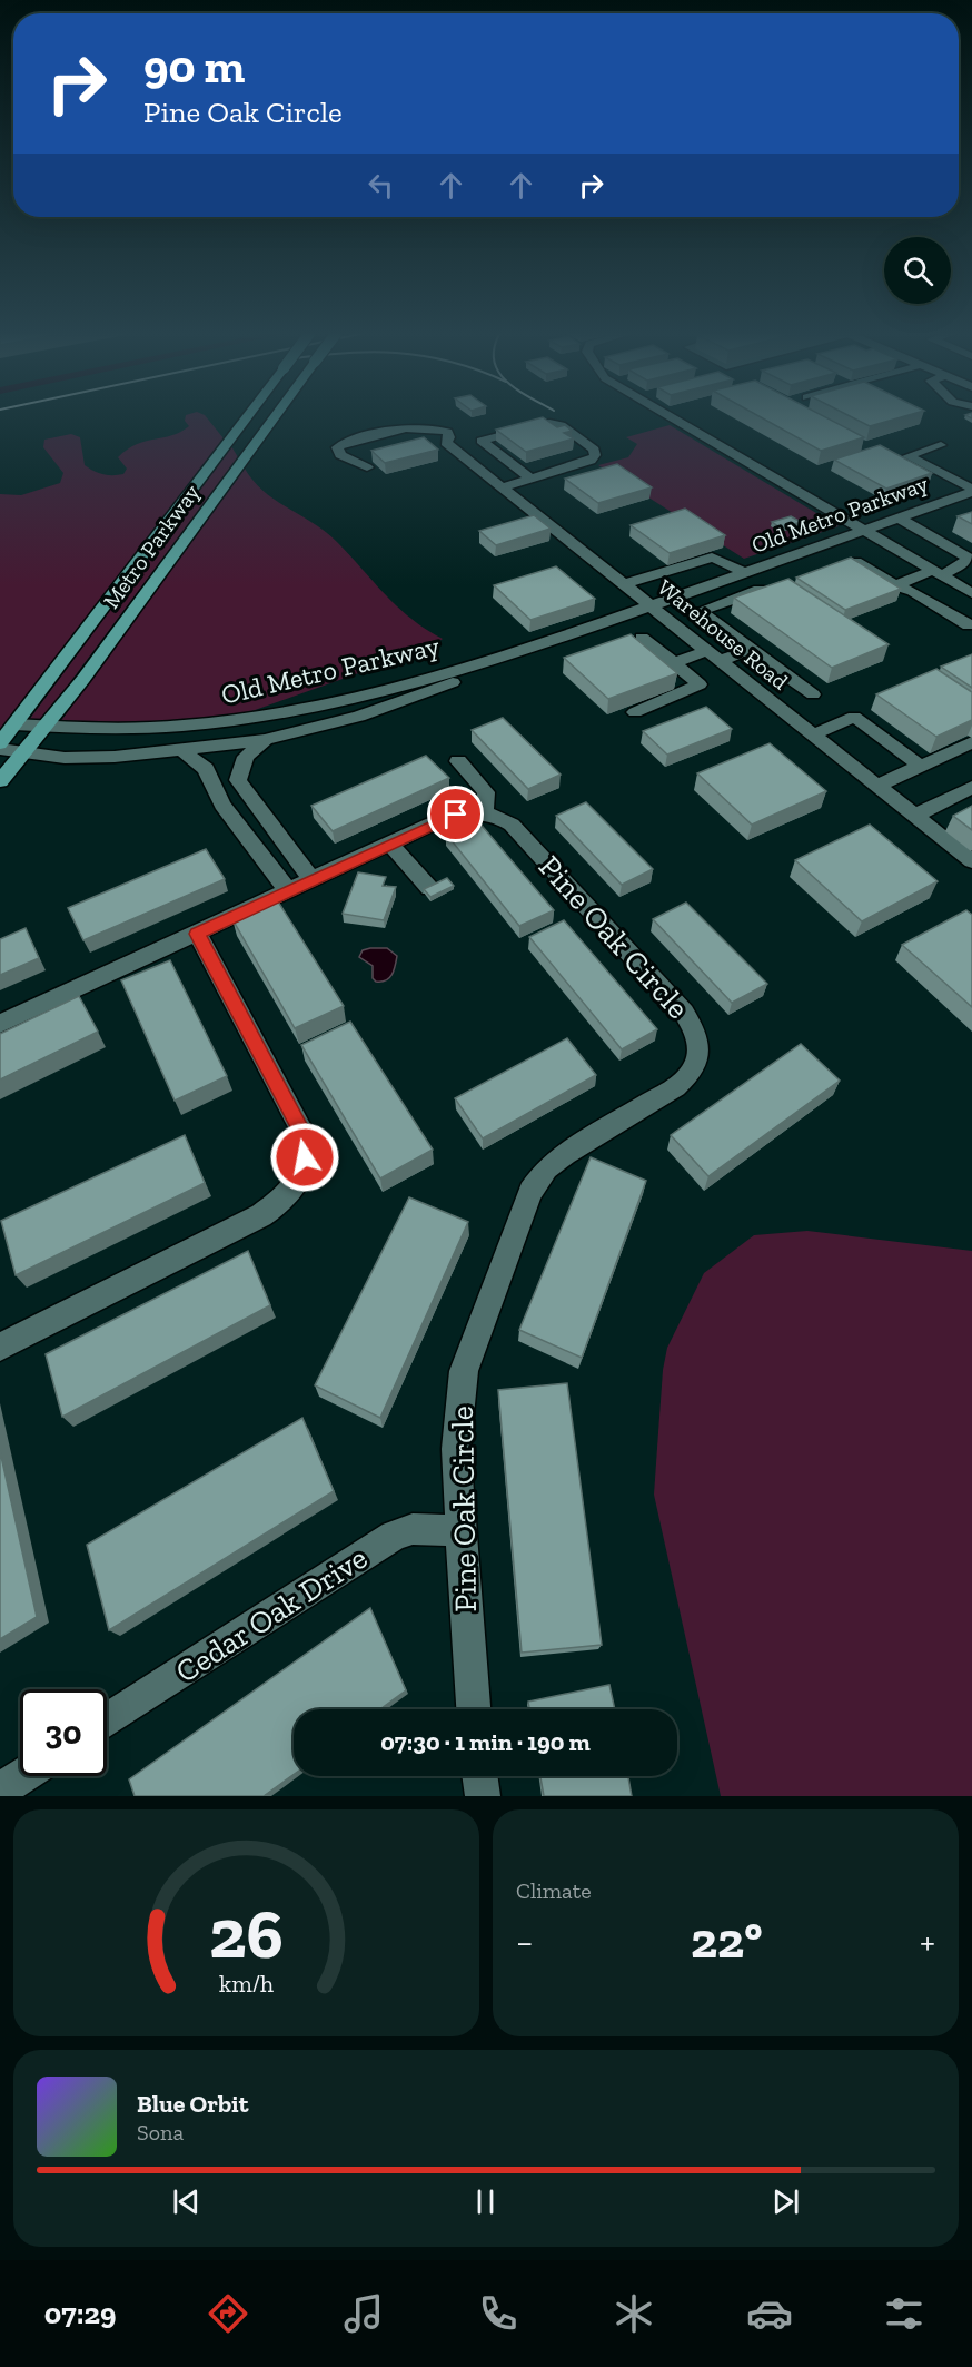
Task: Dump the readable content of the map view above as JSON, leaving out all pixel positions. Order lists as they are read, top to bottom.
{
  "streets": {
    "main road": ["Metro Parkway"],
    "street": [
      "Old Metro Parkway",
      "Warehouse Road",
      "Pine Oak Circle",
      "Cedar Oak Drive"
    ]
  },
  "crossings": [
    ["Old Metro Parkway", "Metro Parkway"],
    ["Old Metro Parkway", "Warehouse Road"],
    ["Pine Oak Circle", "Cedar Oak Drive"]
  ],
  "page": {
    "turn": ["90 m", "Pine Oak Circle"],
    "limit": "30",
    "trip": "07:30 · 1 min · 190 m",
    "tile": "Climate",
    "heat": ["−", "22°", "+"],
    "song": ["Blue Orbit", "Sona"],
    "tabs": "07:29",
    "gauge": ["26", "km/h"]
  }
}
